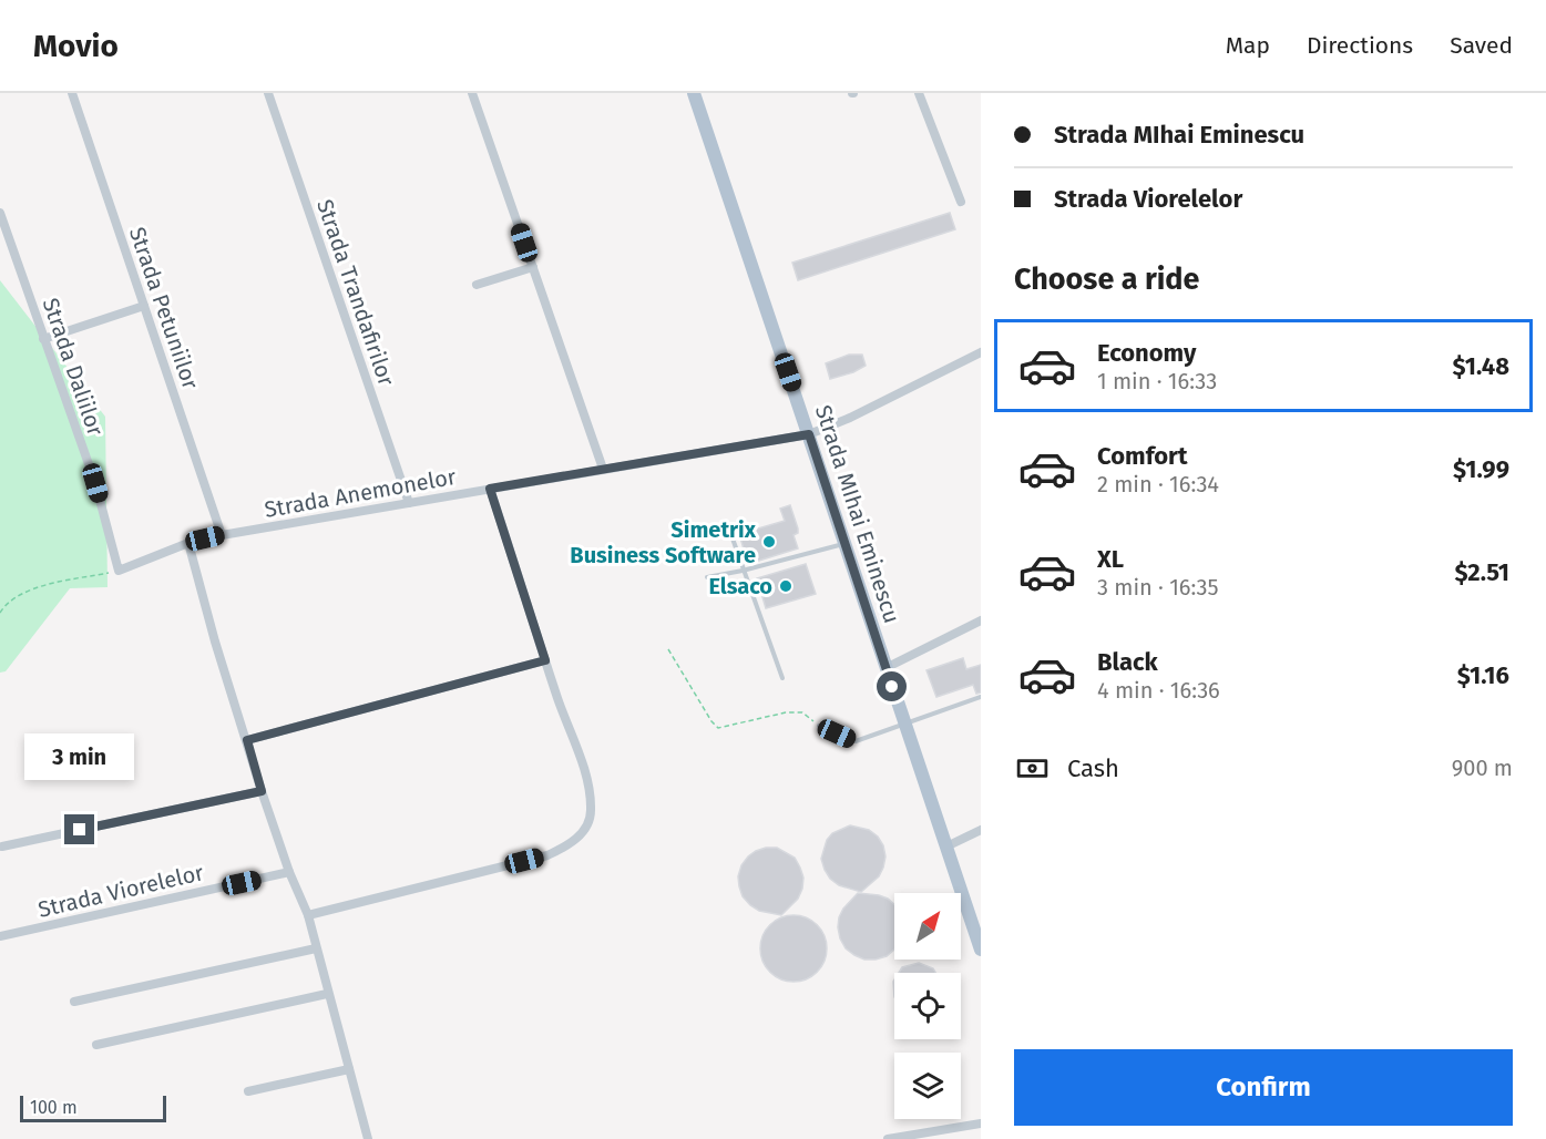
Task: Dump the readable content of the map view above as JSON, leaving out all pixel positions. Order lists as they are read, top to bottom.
{
  "streets": {
    "main road": ["Strada MIhai Eminescu"],
    "street": [
      "Strada Trandafirilor",
      "Strada Petuniilor",
      "Strada Daliilor",
      "Strada Anemonelor",
      "Strada Viorelelor"
    ]
  },
  "crossings": [
    ["Strada Trandafirilor", "Strada Anemonelor"],
    ["Strada Petuniilor", "Strada Anemonelor"],
    ["Strada Daliilor", "Strada Anemonelor"],
    ["Strada Anemonelor", "Strada MIhai Eminescu"]
  ],
  "places": ["Simetrix Business Software", "Elsaco"],
  "scale_bar": "100 m",
  "north": "top right",
  "page": {
    "header": "Movio",
    "nav": ["Map", "Directions", "Saved"],
    "banner": ["Strada MIhai Eminescu", "Strada Viorelelor"],
    "heading": "Choose a ride",
    "list": [
      {
        "name": "Economy",
        "note": "1 min · 16:33",
        "value": "$1.48"
      },
      {
        "name": "Comfort",
        "note": "2 min · 16:34",
        "value": "$1.99"
      },
      {
        "name": "XL",
        "note": "3 min · 16:35",
        "value": "$2.51"
      },
      {
        "name": "Black",
        "note": "4 min · 16:36",
        "value": "$1.16"
      }
    ],
    "pay": ["Cash", "900 m"],
    "bubble": "3 min",
    "buttons": "Confirm",
    "scale": "100 m"
  }
}
